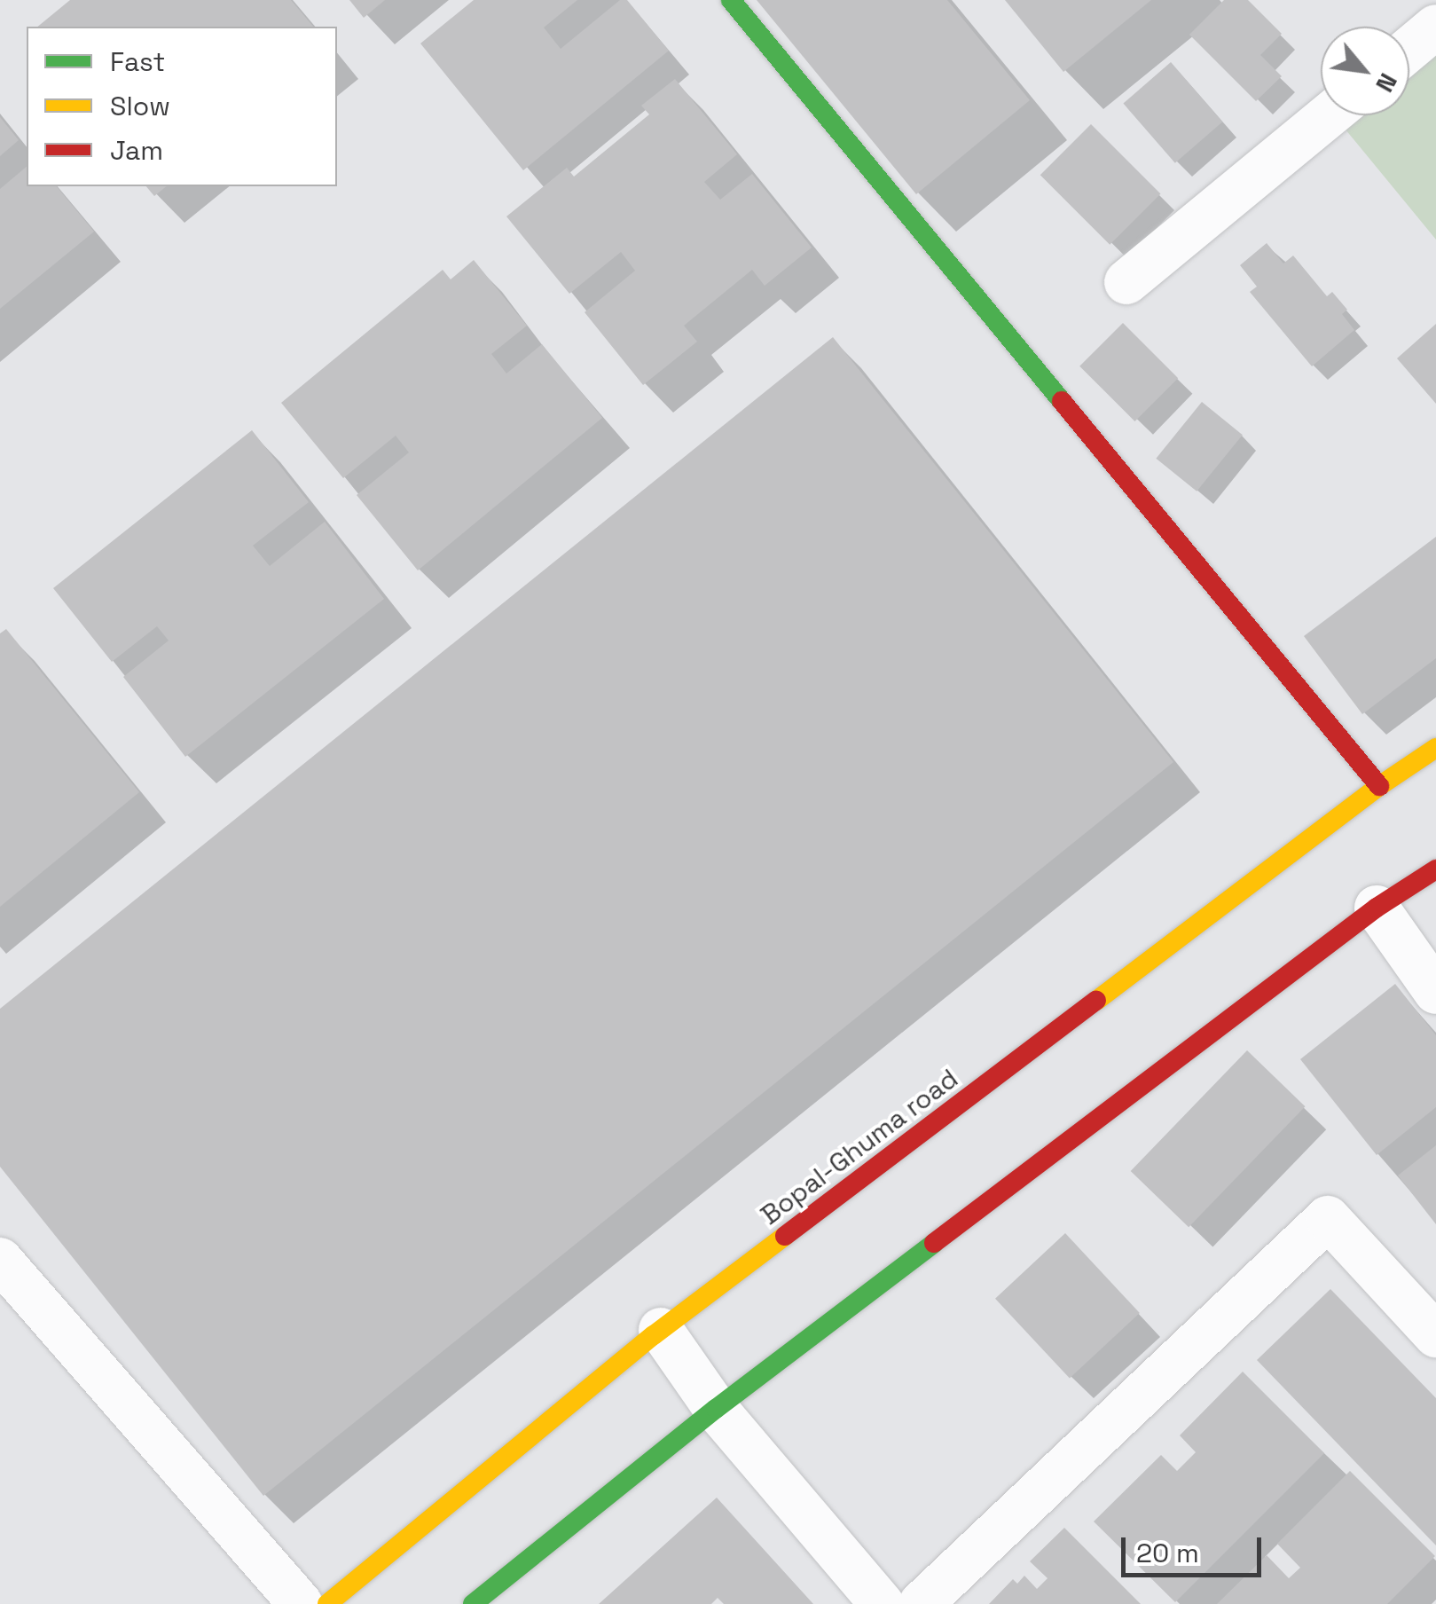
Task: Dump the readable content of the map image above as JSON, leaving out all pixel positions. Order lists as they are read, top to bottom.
{
  "streets": {
    "street": ["Bopal-Ghuma road"]
  },
  "legend": ["Fast", "Slow", "Jam"],
  "scale_bar": "20 m",
  "north": "bottom right"
}
